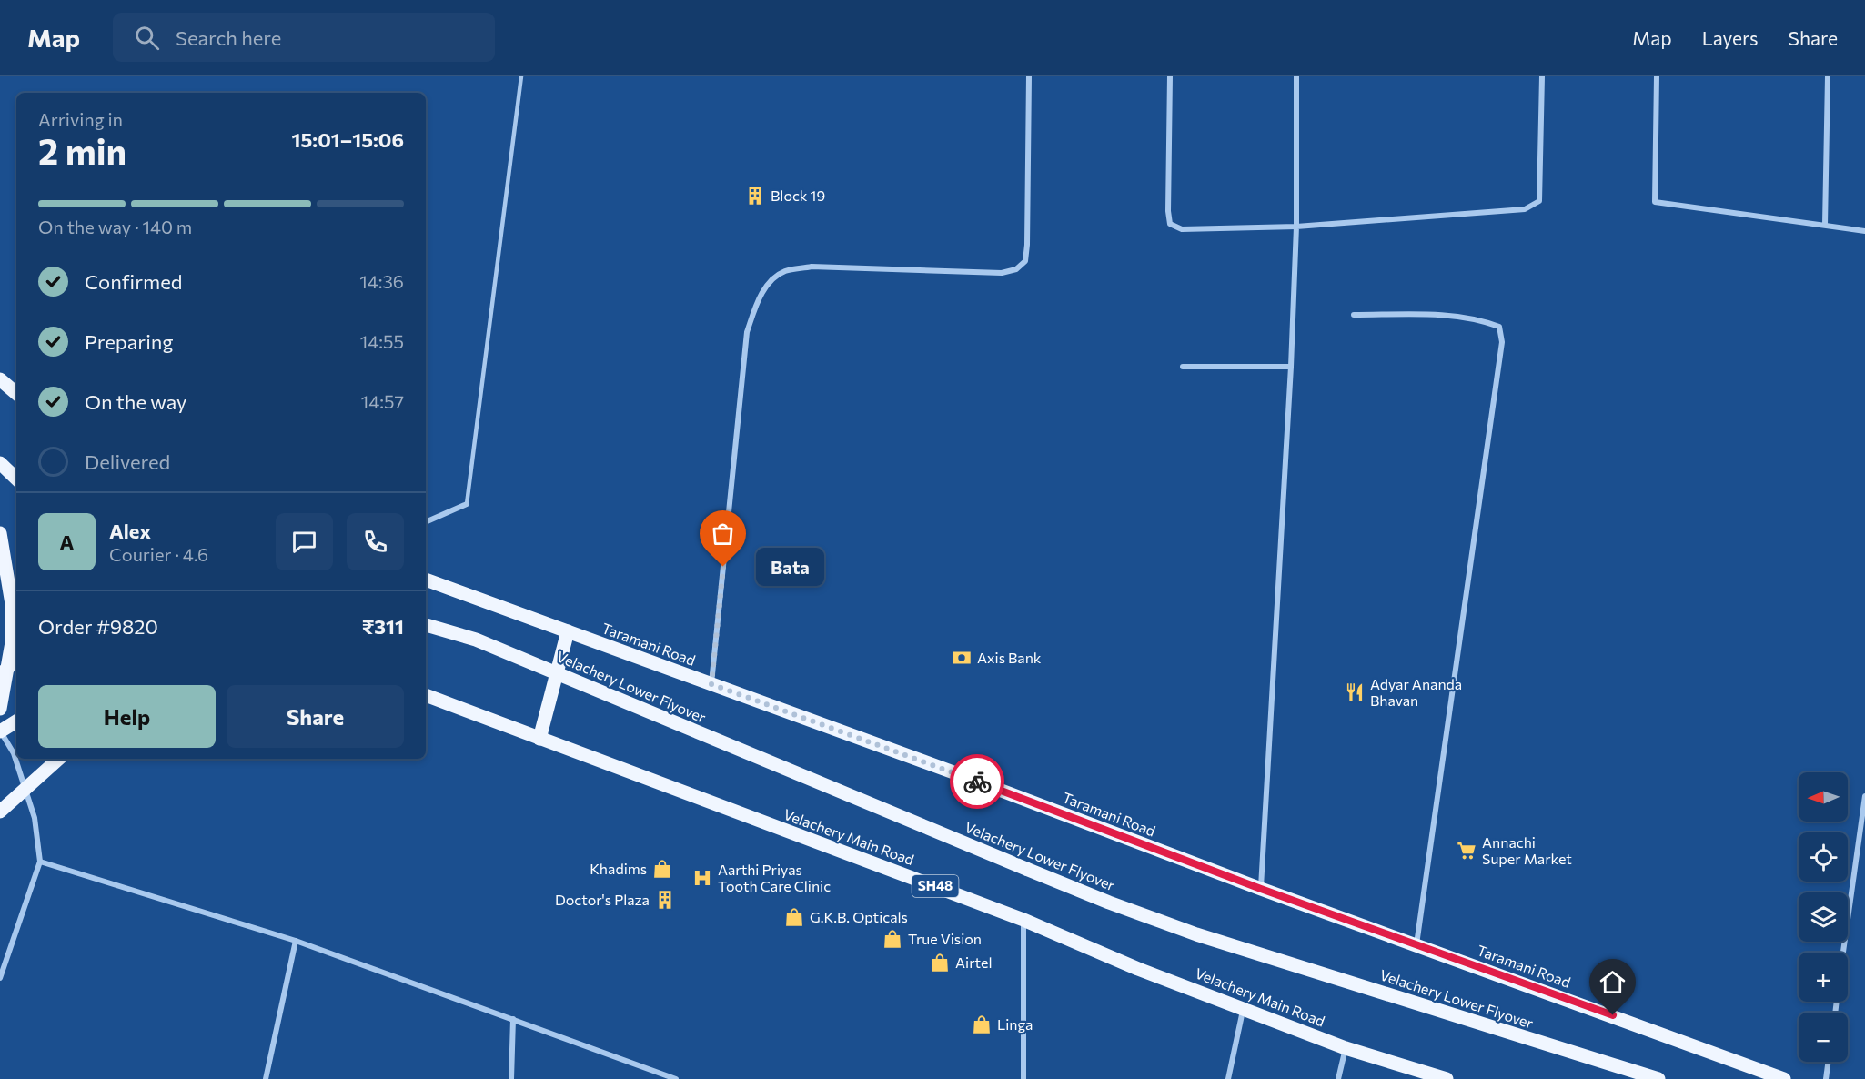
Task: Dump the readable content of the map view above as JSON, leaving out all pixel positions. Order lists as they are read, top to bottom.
{
  "streets": {
    "main road": [
      "Taramani Road",
      "Velachery Lower Flyover",
      "Velachery Main Road",
      "SH48"
    ]
  },
  "places": {
    "building": ["Block 19", "Doctor's Plaza"],
    "other": ["Bata"],
    "bank": ["Axis Bank"],
    "restaurant": ["Adyar Ananda Bhavan"],
    "supermarket": ["Annachi Super Market"],
    "shop": [
      "Khadims",
      "G.K.B. Opticals",
      "True Vision",
      "Airtel",
      "Linga"
    ],
    "hospital": ["Aarthi Priyas Tooth Care Clinic"]
  },
  "north": "left",
  "page": {
    "header": "Map",
    "search": "Search here",
    "nav": ["Map", "Layers", "Share"],
    "heading": ["2 min", "Arriving in", "15:01–15:06"],
    "panel": [
      "Alex",
      "Courier · 4.6",
      "Order #9820",
      "₹311"
    ],
    "bar": "On the way · 140 m",
    "list": [
      ["Confirmed", "14:36"],
      ["Preparing", "14:55"],
      ["On the way", "14:57"],
      "Delivered"
    ],
    "round": "A",
    "bubble": "Bata",
    "buttons": ["Help", "Share"],
    "map_buttons": ["+", "−"]
  }
}
